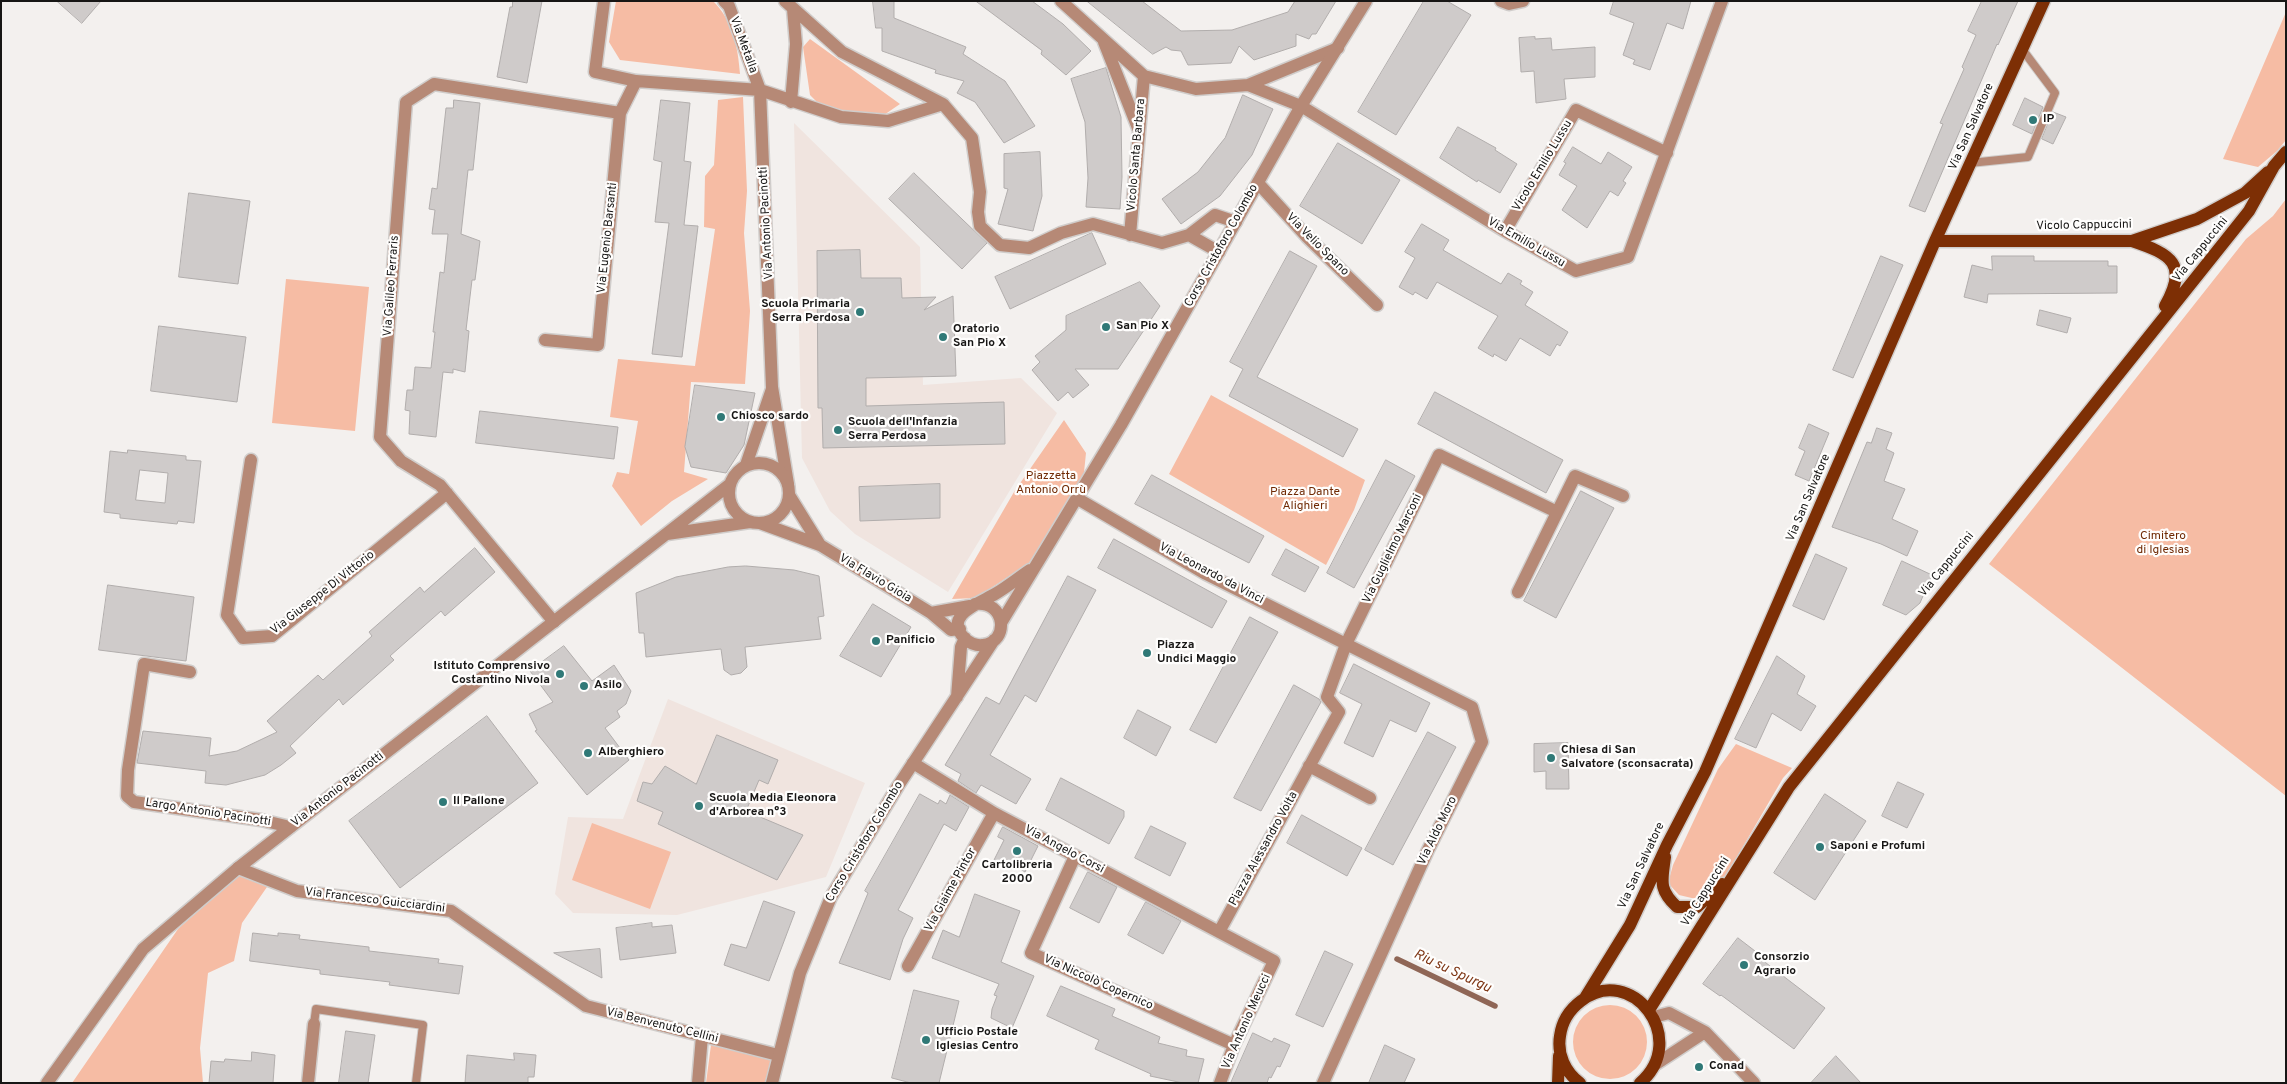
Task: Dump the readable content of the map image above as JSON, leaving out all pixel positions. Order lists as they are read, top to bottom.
{
  "streets": {
    "main road": ["Via San Salvatore", "Vicolo Cappuccini", "Via Cappuccini"],
    "street": [
      "Via Metalla",
      "Vicolo Santa Barbara",
      "Vicolo Emilio Lussu",
      "Via Antonio Pacinotti",
      "Via Eugenio Barsanti",
      "Via Emilio Lussu",
      "Via Velio Spano",
      "Corso Cristoforo Colombo",
      "Via Galileo Ferraris",
      "Via Guglielmo Marconi",
      "Via Leonardo da Vinci",
      "Via Flavio Gioia",
      "Via Giuseppe Di Vittorio",
      "Largo Antonio Pacinotti",
      "Via Aldo Moro",
      "Piazza Alessandro Volta",
      "Via Angelo Corsi",
      "Via Giaime Pintor",
      "Via Francesco Guicciardini",
      "Via Niccolò Copernico",
      "Via Antonio Meucci",
      "Via Benvenuto Cellini"
    ]
  },
  "crossings": [
    ["Via Metalla", "Via Antonio Pacinotti"],
    ["Via San Salvatore", "Vicolo Cappuccini"],
    ["Vicolo Emilio Lussu", "Via Emilio Lussu"],
    ["Via Antonio Pacinotti", "Via Galileo Ferraris"],
    ["Via Antonio Pacinotti", "Via Flavio Gioia"],
    ["Via Antonio Pacinotti", "Largo Antonio Pacinotti"],
    ["Via Antonio Pacinotti", "Via Francesco Guicciardini"],
    ["Vicolo Cappuccini", "Via Cappuccini"],
    ["Via Eugenio Barsanti", "Via Galileo Ferraris"],
    ["Via Emilio Lussu", "Corso Cristoforo Colombo"],
    ["Via Velio Spano", "Corso Cristoforo Colombo"],
    ["Corso Cristoforo Colombo", "Via Leonardo da Vinci"],
    ["Corso Cristoforo Colombo", "Via Flavio Gioia"],
    ["Corso Cristoforo Colombo", "Via Angelo Corsi"],
    ["Corso Cristoforo Colombo", "Via Benvenuto Cellini"],
    ["Via Galileo Ferraris", "Via Giuseppe Di Vittorio"],
    ["Via Guglielmo Marconi", "Via Leonardo da Vinci"],
    ["Via Guglielmo Marconi", "Via Aldo Moro"],
    ["Via Guglielmo Marconi", "Piazza Alessandro Volta"],
    ["Via Leonardo da Vinci", "Via Aldo Moro"],
    ["Via Leonardo da Vinci", "Piazza Alessandro Volta"],
    ["Via Aldo Moro", "Piazza Alessandro Volta"],
    ["Piazza Alessandro Volta", "Via Angelo Corsi"],
    ["Via Angelo Corsi", "Via Giaime Pintor"],
    ["Via Angelo Corsi", "Via Niccolò Copernico"],
    ["Via Angelo Corsi", "Via Antonio Meucci"],
    ["Via Francesco Guicciardini", "Via Benvenuto Cellini"],
    ["Via Niccolò Copernico", "Via Antonio Meucci"]
  ],
  "water": ["Riu su Spurgu"],
  "parks": ["Piazzetta Antonio Orrù", "Piazza Dante Alighieri", "Cimitero di Iglesias"],
  "places": [
    "IP",
    "Scuola Primaria Serra Perdosa",
    "San Pio X",
    "Oratorio San Pio X",
    "Chiosco sardo",
    "Scuola dell'Infanzia Serra Perdosa",
    "Panificio",
    "Piazza Undici Maggio",
    "Istituto Comprensivo Costantino Nivola",
    "Asilo",
    "Alberghiero",
    "Chiesa di San Salvatore (sconsacrata)",
    "Il Pallone",
    "Scuola Media Eleonora d'Arborea n°3",
    "Saponi e Profumi",
    "Cartolibreria 2000",
    "Consorzio Agrario",
    "Ufficio Postale Iglesias Centro",
    "Conad"
  ]
}
